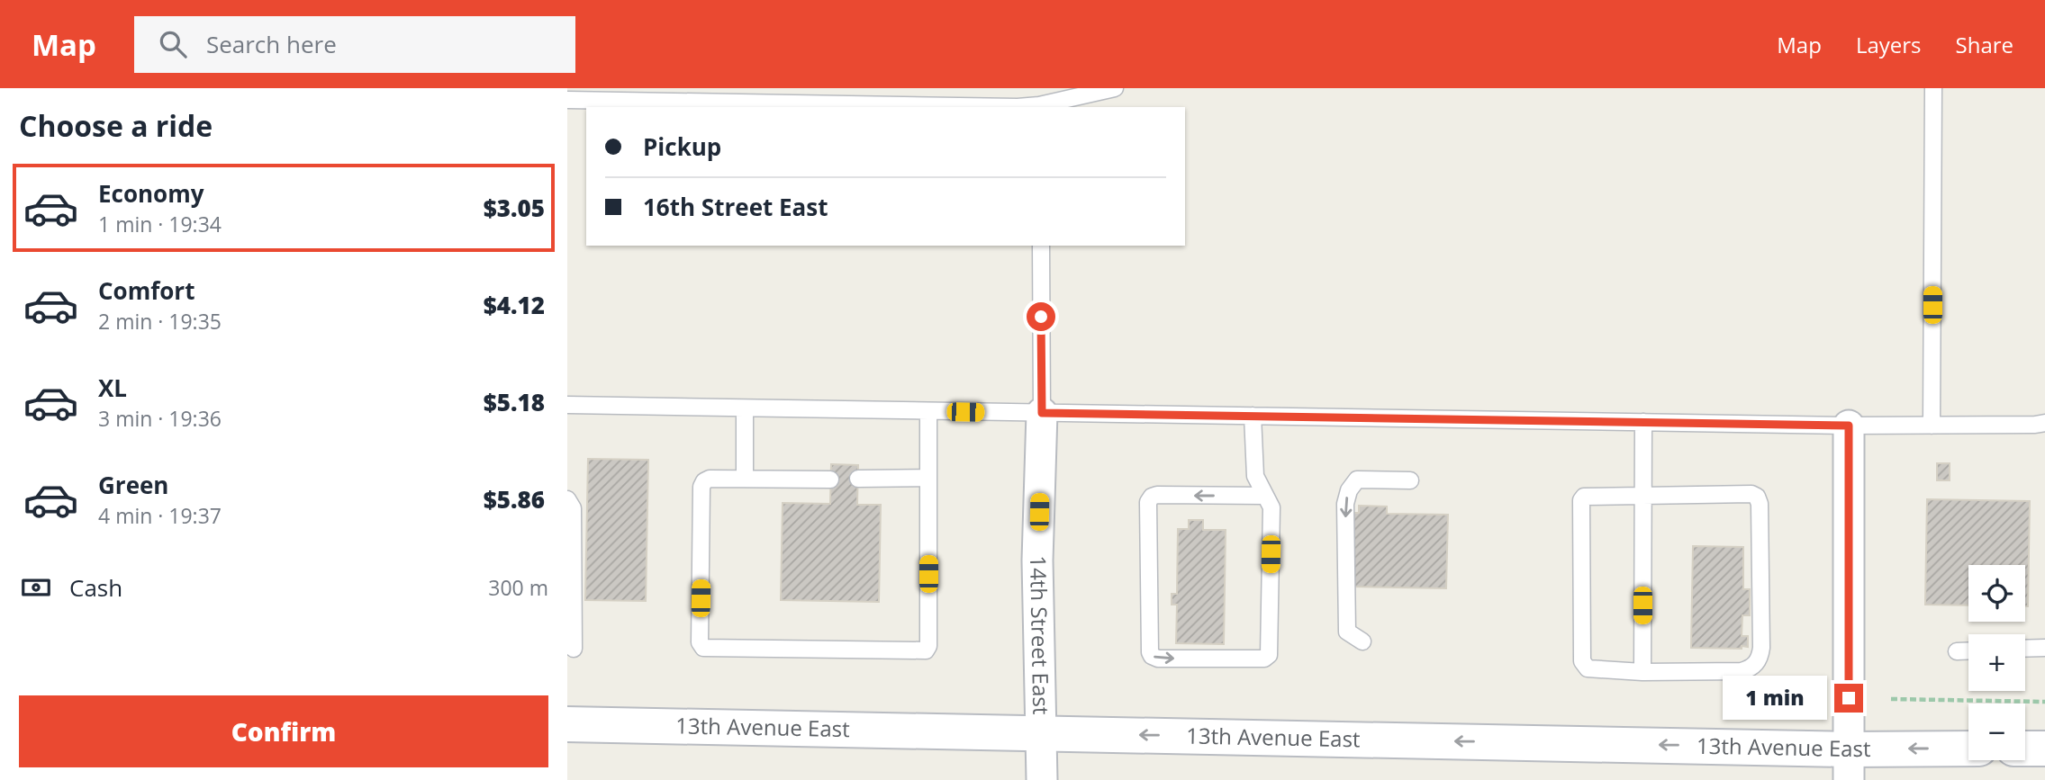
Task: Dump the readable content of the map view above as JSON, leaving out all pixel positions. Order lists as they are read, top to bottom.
{
  "streets": {
    "main road": ["13th Avenue East"],
    "street": ["14th Street East"]
  },
  "crossings": [
    ["14th Street East", "13th Avenue East"]
  ],
  "one_way": ["13th Avenue East"],
  "page": {
    "header": "Map",
    "search": "Search here",
    "nav": ["Map", "Layers", "Share"],
    "heading": "Choose a ride",
    "banner": ["Pickup", "16th Street East"],
    "list": [
      {
        "name": "Economy",
        "note": "1 min · 19:34",
        "value": "$3.05"
      },
      {
        "name": "Comfort",
        "note": "2 min · 19:35",
        "value": "$4.12"
      },
      {
        "name": "XL",
        "note": "3 min · 19:36",
        "value": "$5.18"
      },
      {
        "name": "Green",
        "note": "4 min · 19:37",
        "value": "$5.86"
      }
    ],
    "pay": ["Cash", "300 m"],
    "map_buttons": ["+", "−"],
    "bubble": "1 min",
    "buttons": "Confirm"
  }
}
